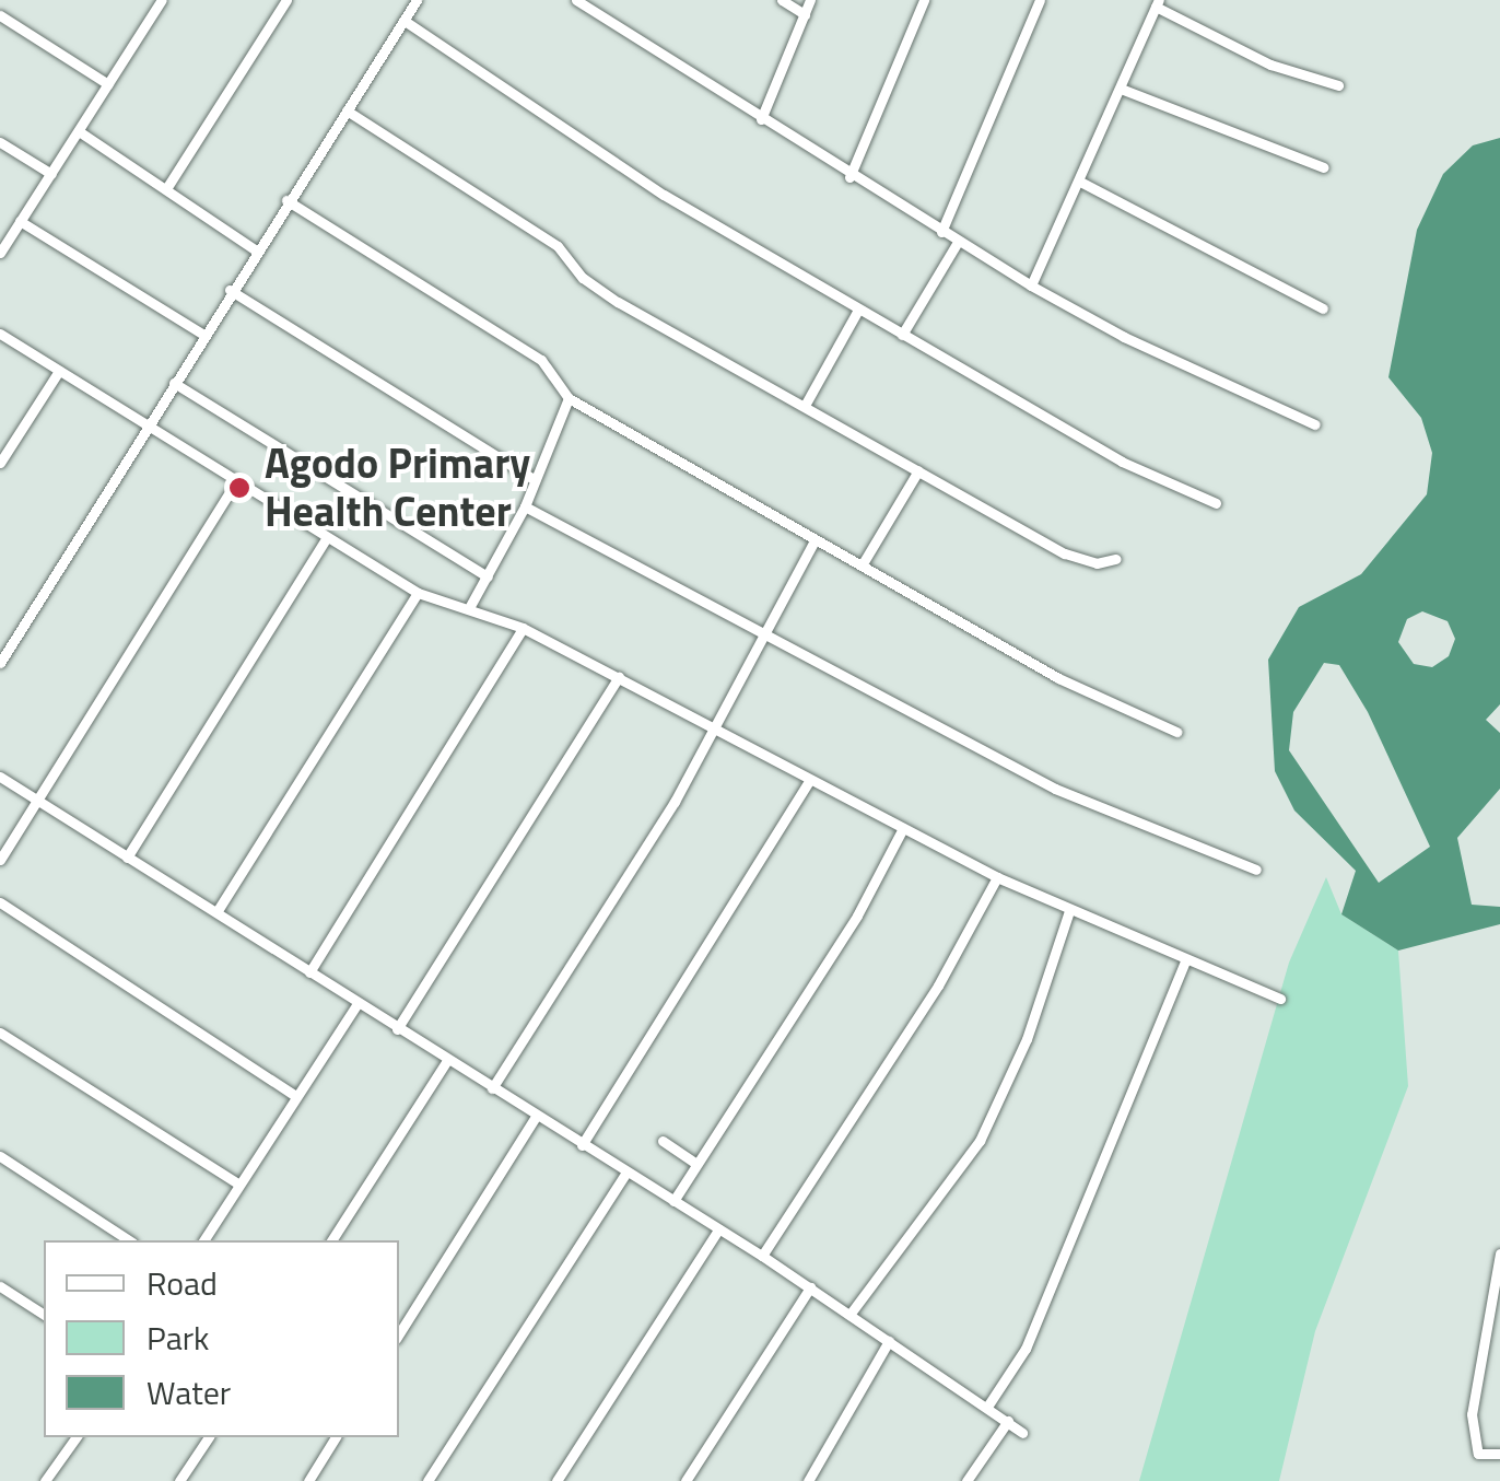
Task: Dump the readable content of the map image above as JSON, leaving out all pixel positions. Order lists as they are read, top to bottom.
{
  "places": ["Agodo Primary Health Center"],
  "legend": ["Road", "Park", "Water"]
}
